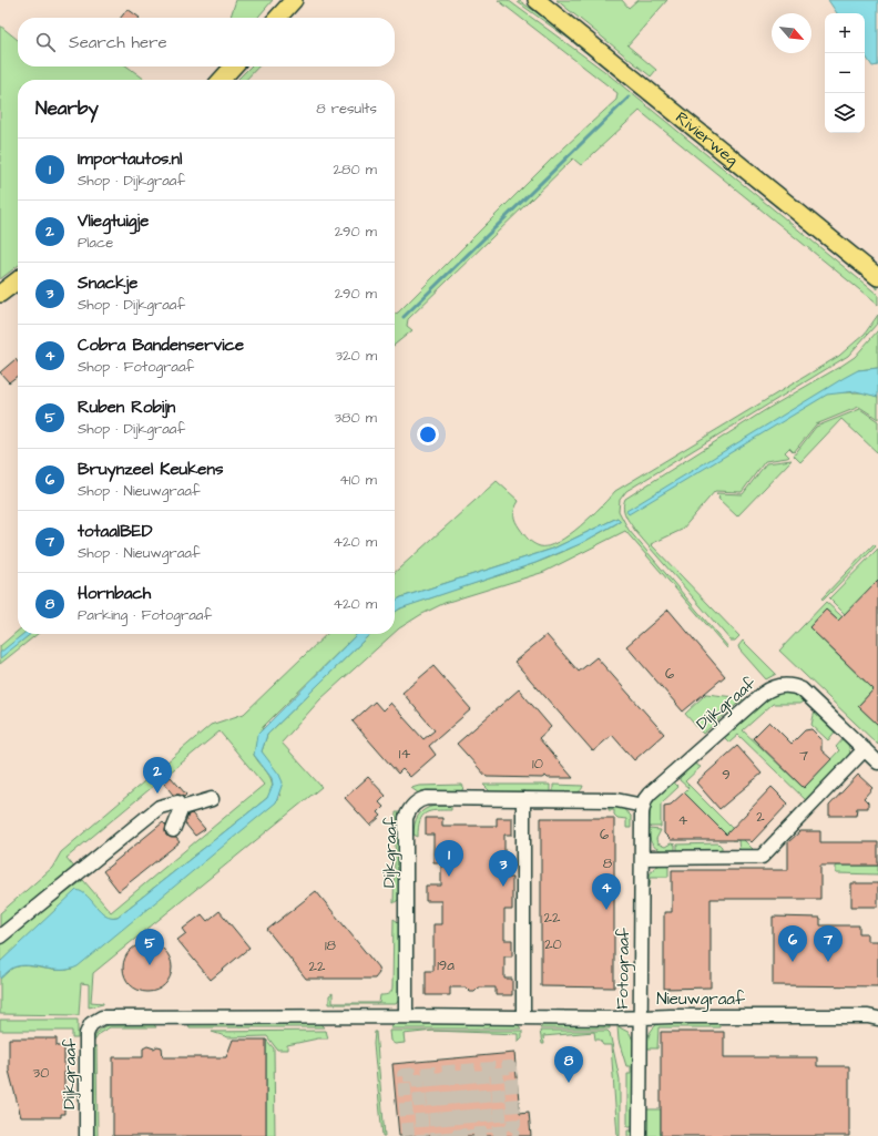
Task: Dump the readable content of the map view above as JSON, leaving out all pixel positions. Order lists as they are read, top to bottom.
{
  "streets": {
    "main road": ["Rivierweg"],
    "street": ["Dijkgraaf", "Fotograaf", "Nieuwgraaf"]
  },
  "crossings": [
    ["Dijkgraaf", "Fotograaf"],
    ["Fotograaf", "Nieuwgraaf"]
  ],
  "house_numbers": [
    "6",
    "14",
    "7",
    "10",
    "9",
    "2",
    "4",
    "6",
    "8",
    "22",
    "20",
    "18",
    "19a",
    "22",
    "30"
  ],
  "north": "bottom right",
  "page": {
    "map_buttons": ["+", "−"],
    "search": "Search here",
    "heading": ["Nearby", "8 results"],
    "list": [
      {
        "mark": "1",
        "name": "Importautos.nl",
        "note": "Shop · Dijkgraaf",
        "value": "280 m"
      },
      {
        "mark": "2",
        "name": "Vliegtuigje",
        "note": "Place",
        "value": "290 m"
      },
      {
        "mark": "3",
        "name": "Snackje",
        "note": "Shop · Dijkgraaf",
        "value": "290 m"
      },
      {
        "mark": "4",
        "name": "Cobra Bandenservice",
        "note": "Shop · Fotograaf",
        "value": "320 m"
      },
      {
        "mark": "5",
        "name": "Ruben Robijn",
        "note": "Shop · Dijkgraaf",
        "value": "380 m"
      },
      {
        "mark": "6",
        "name": "Bruynzeel Keukens",
        "note": "Shop · Nieuwgraaf",
        "value": "410 m"
      },
      {
        "mark": "7",
        "name": "totaalBED",
        "note": "Shop · Nieuwgraaf",
        "value": "420 m"
      },
      {
        "mark": "8",
        "name": "Hornbach",
        "note": "Parking · Fotograaf",
        "value": "420 m"
      }
    ],
    "pins": [
      "2",
      "1",
      "3",
      "4",
      "6",
      "7",
      "5",
      "8"
    ]
  }
}
